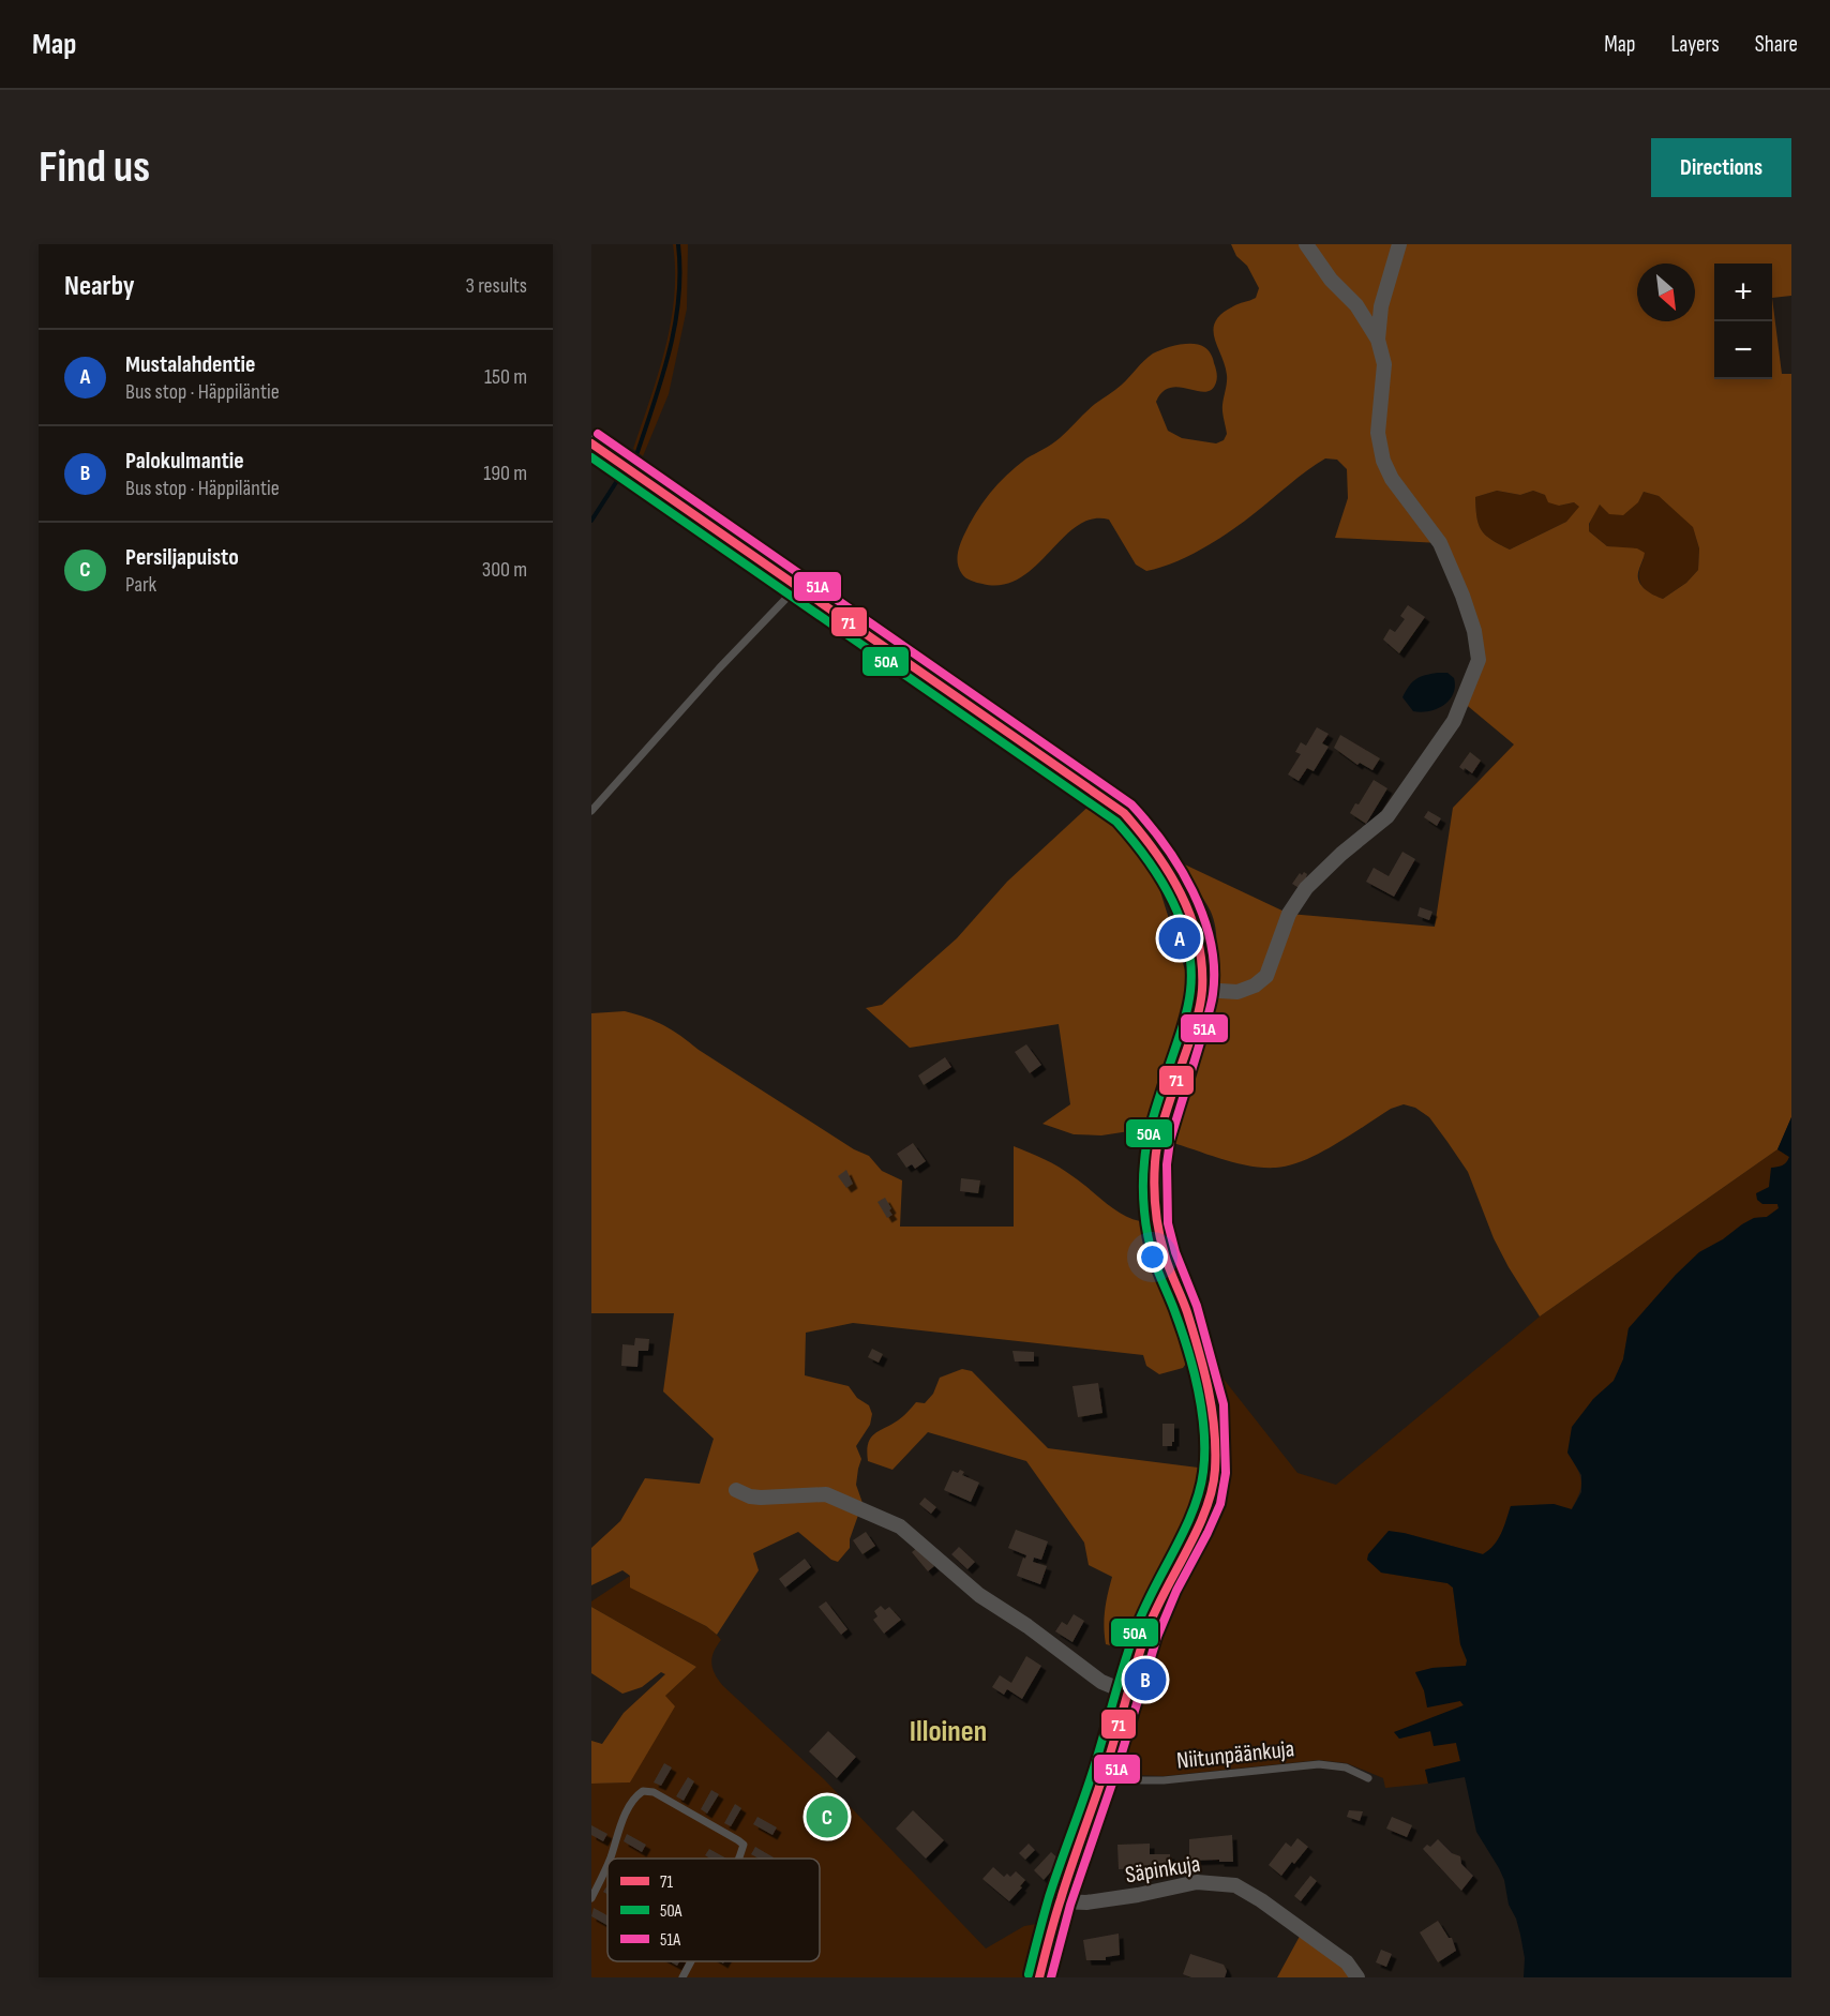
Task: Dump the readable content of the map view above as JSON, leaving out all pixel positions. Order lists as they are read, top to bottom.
{
  "streets": {
    "street": ["Säpinkuja"],
    "lane": ["Niitunpäänkuja"]
  },
  "districts": ["Illoinen"],
  "lines": ["transit line 51A", "transit line 71", "transit line 50A"],
  "legend": ["71", "50A", "51A"],
  "north": "bottom right",
  "page": {
    "header": "Map",
    "nav": ["Map", "Layers", "Share"],
    "buttons": "Directions",
    "title": "Find us",
    "heading": ["Nearby", "3 results"],
    "map_buttons": ["+", "−"],
    "list": [
      {
        "mark": "A",
        "name": "Mustalahdentie",
        "note": "Bus stop · Häppiläntie",
        "value": "150 m"
      },
      {
        "mark": "B",
        "name": "Palokulmantie",
        "note": "Bus stop · Häppiläntie",
        "value": "190 m"
      },
      {
        "mark": "C",
        "name": "Persiljapuisto",
        "note": "Park",
        "value": "300 m"
      }
    ],
    "pins": ["A", "B", "C"]
  }
}
